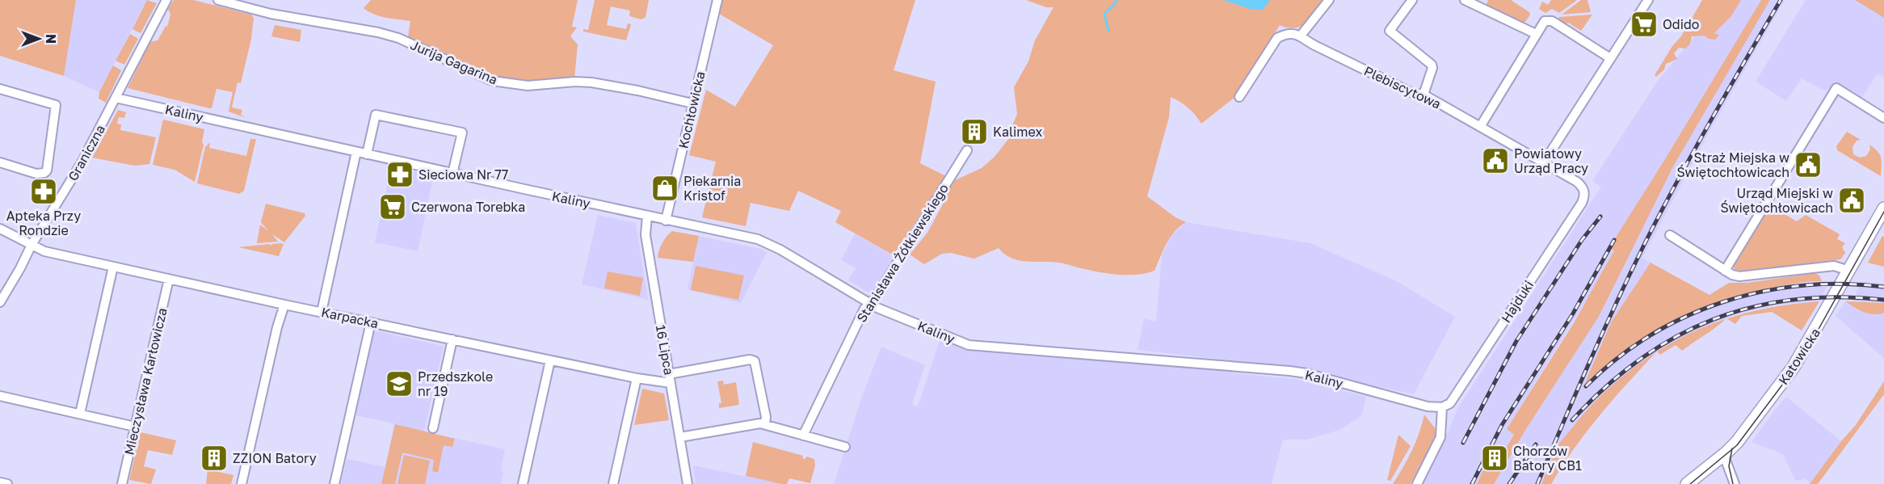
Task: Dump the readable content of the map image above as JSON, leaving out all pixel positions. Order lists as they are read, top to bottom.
{
  "streets": {
    "street": [
      "Jurija Gagarina",
      "Plebiscytowa",
      "Kochłowicka",
      "Kaliny",
      "Graniczna",
      "Stanisława Żółkiewskiego",
      "Hajduki",
      "Karpacka",
      "16 Lipca",
      "Katowicka",
      "Mieczysława Karłowicza"
    ]
  },
  "crossings": [
    ["Jurija Gagarina", "Kochłowicka"],
    ["Plebiscytowa", "Hajduki"],
    ["Kochłowicka", "Kaliny"],
    ["Kaliny", "Graniczna"],
    ["Kaliny", "Stanisława Żółkiewskiego"],
    ["Kaliny", "Hajduki"],
    ["Kaliny", "16 Lipca"],
    ["Graniczna", "Karpacka"],
    ["Karpacka", "16 Lipca"],
    ["Karpacka", "Mieczysława Karłowicza"]
  ],
  "places": {
    "supermarket": ["Odido", "Czerwona Torebka"],
    "building": ["Kalimex", "ZZION Batory", "Chorzów Batory CB1"],
    "public building": ["Powiatowy Urząd Pracy", "Straż Miejska w Świętochłowicach", "Urząd Miejski w Świętochłowicach"],
    "pharmacy": ["Sieciowa Nr 77", "Apteka Przy Rondzie"],
    "shop": ["Piekarnia Kristof"],
    "school or university": ["Przedszkole nr 19"]
  },
  "north": "right"
}
